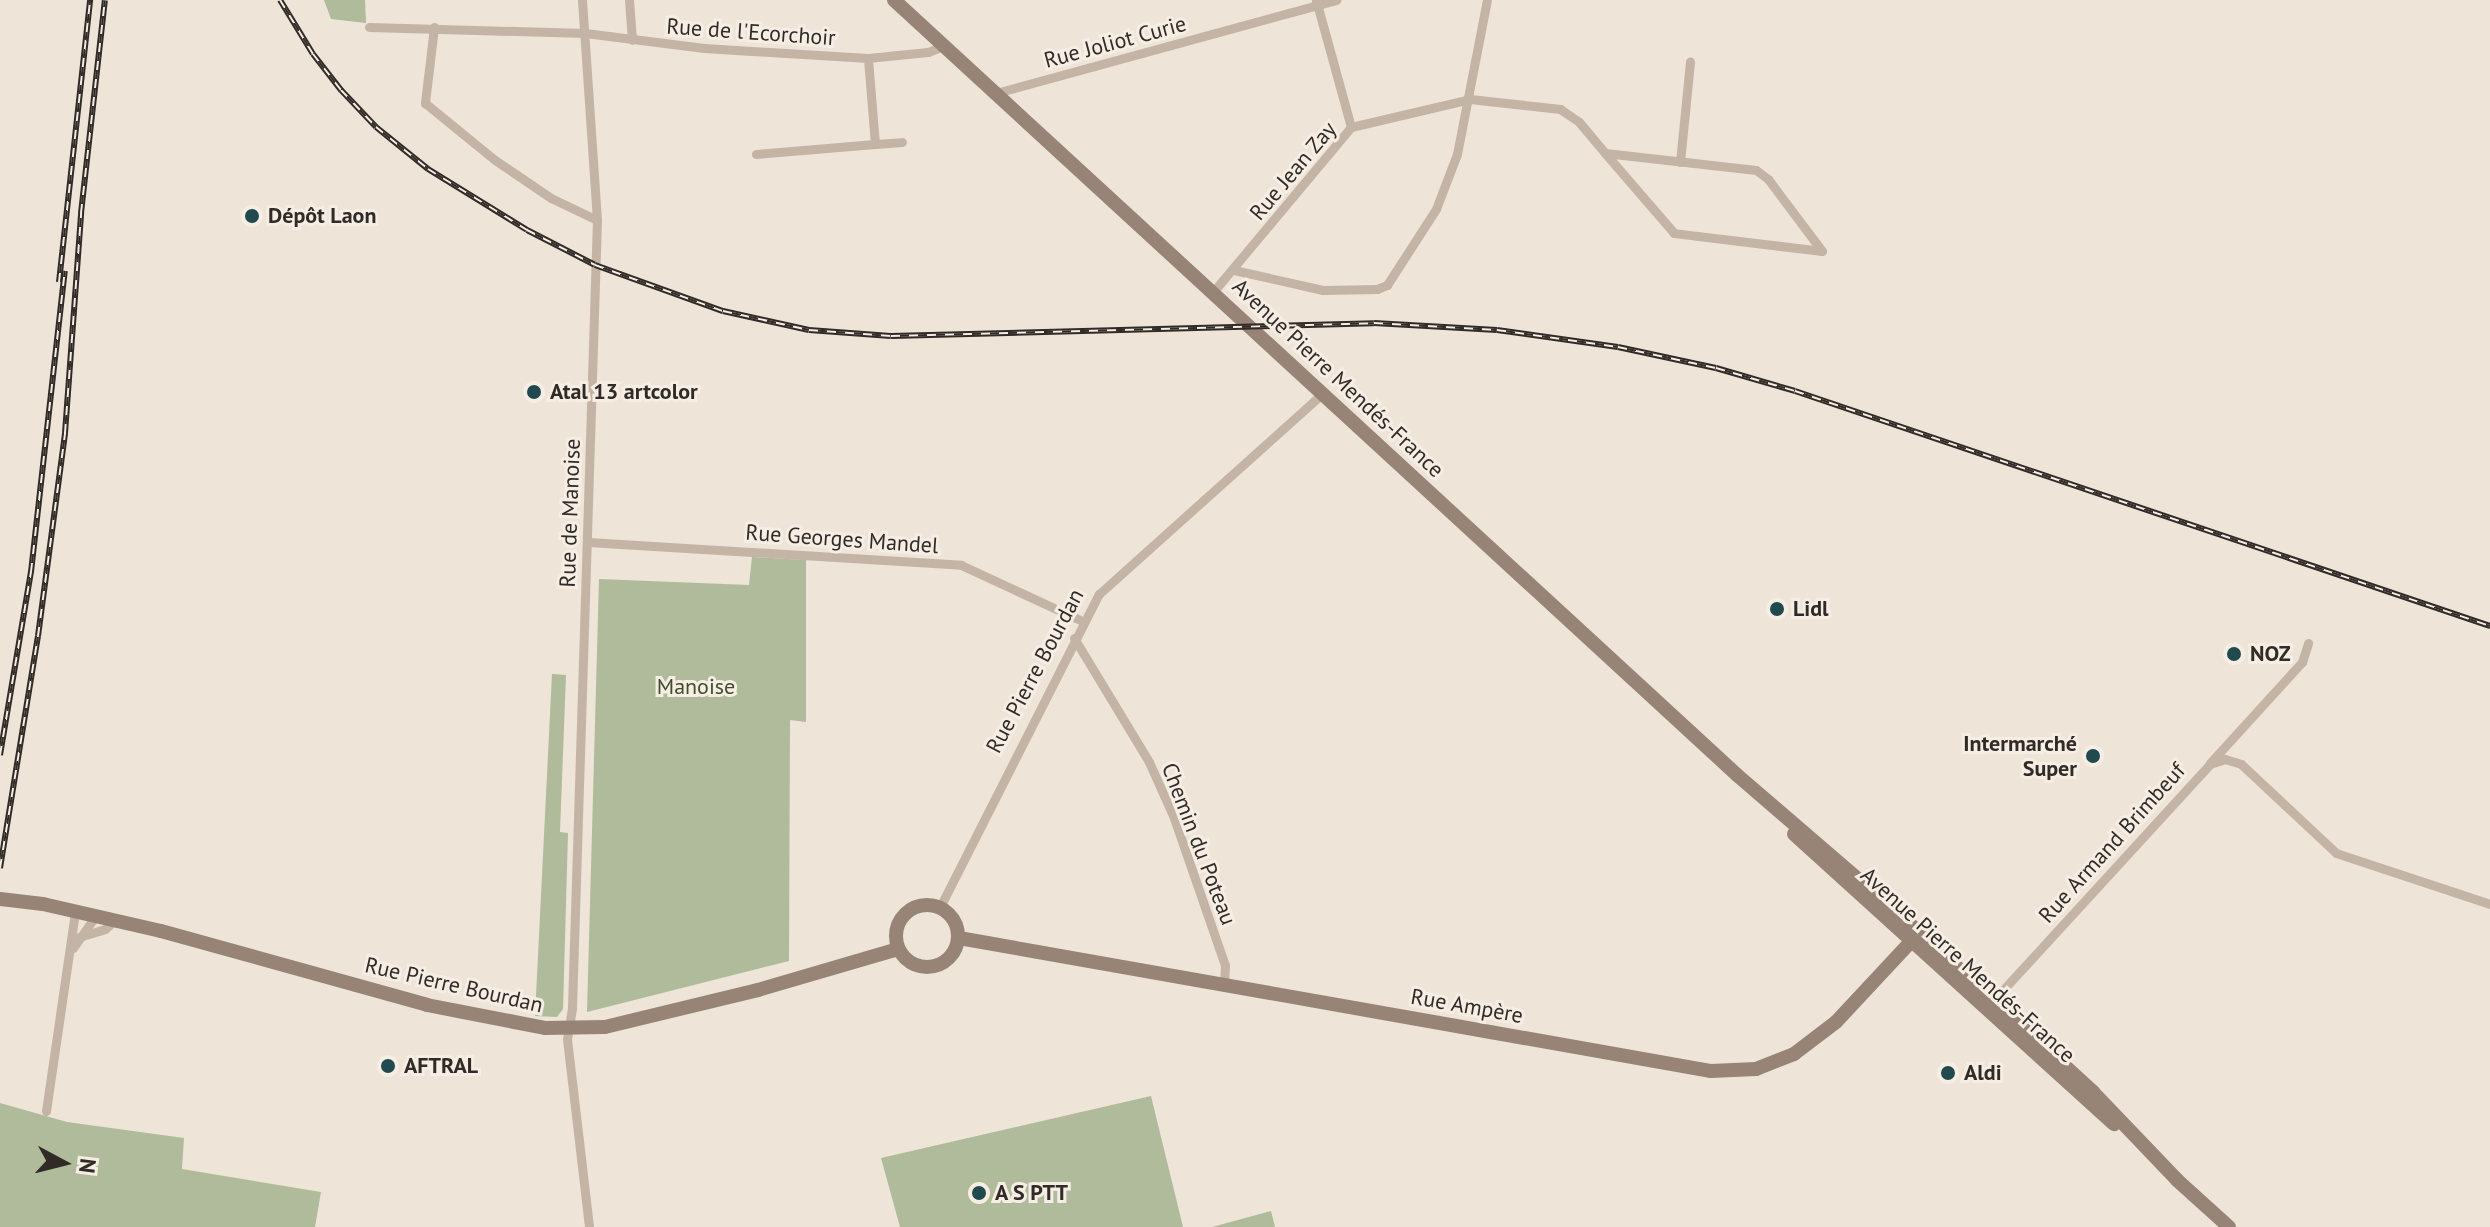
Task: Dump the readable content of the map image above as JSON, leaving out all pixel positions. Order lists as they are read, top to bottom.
{
  "streets": {
    "street": [
      "Rue de l'Ecorchoir",
      "Rue Joliot Curie",
      "Rue Jean Zay",
      "Avenue Pierre Mendés-France",
      "Rue de Manoise",
      "Rue Georges Mandel",
      "Rue Pierre Bourdan",
      "Rue Armand Brimbeuf",
      "Chemin du Poteau",
      "Rue Ampère"
    ]
  },
  "crossings": [
    ["Rue de l'Ecorchoir", "Avenue Pierre Mendés-France"],
    ["Rue de l'Ecorchoir", "Rue de Manoise"],
    ["Rue Joliot Curie", "Avenue Pierre Mendés-France"],
    ["Rue Jean Zay", "Avenue Pierre Mendés-France"],
    ["Avenue Pierre Mendés-France", "Rue Pierre Bourdan"],
    ["Avenue Pierre Mendés-France", "Rue Armand Brimbeuf"],
    ["Avenue Pierre Mendés-France", "Rue Ampère"],
    ["Rue de Manoise", "Rue Georges Mandel"],
    ["Rue de Manoise", "Rue Pierre Bourdan"],
    ["Rue Georges Mandel", "Rue Pierre Bourdan"],
    ["Rue Pierre Bourdan", "Chemin du Poteau"],
    ["Rue Pierre Bourdan", "Rue Ampère"],
    ["Chemin du Poteau", "Rue Ampère"]
  ],
  "parks": ["Manoise"],
  "places": [
    "Dépôt Laon",
    "Atal 13 artcolor",
    "Lidl",
    "NOZ",
    "Intermarché Super",
    "AFTRAL",
    "Aldi",
    "A S PTT"
  ],
  "north": "right"
}
